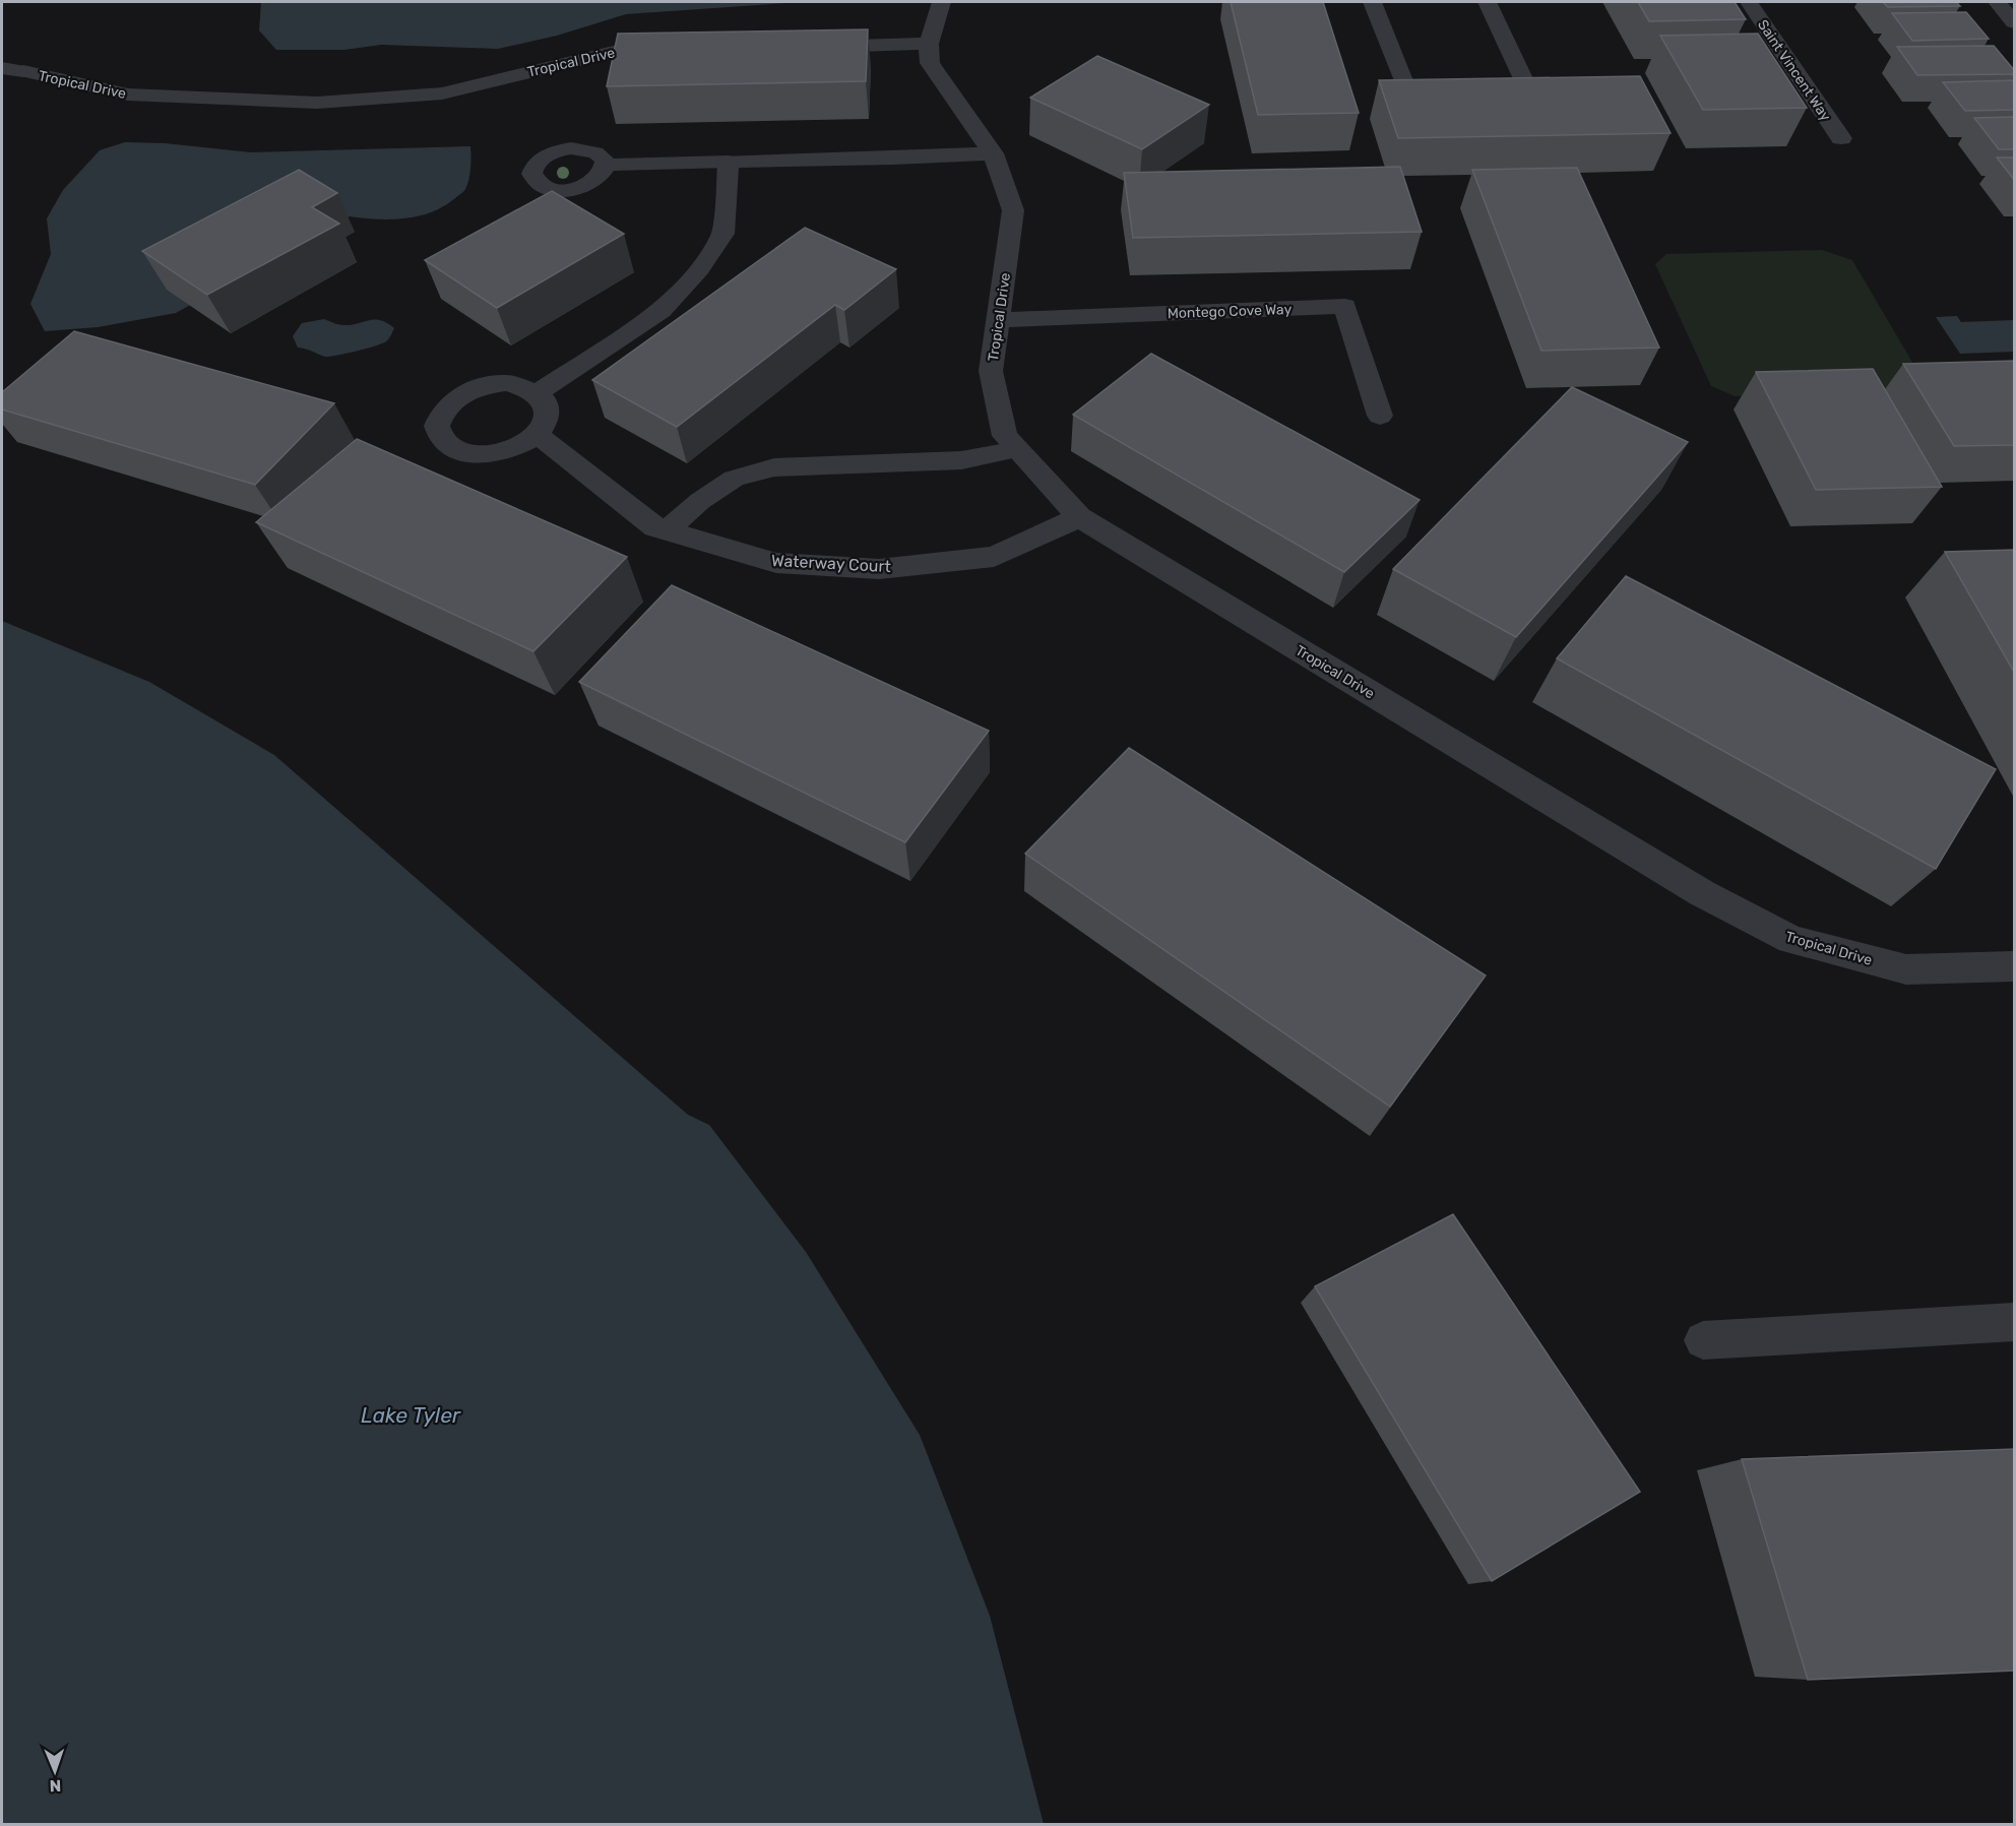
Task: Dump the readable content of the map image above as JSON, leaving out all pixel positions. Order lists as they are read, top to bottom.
{
  "streets": {
    "street": [
      "Tropical Drive",
      "Saint Vincent Way",
      "Montego Cove Way",
      "Waterway Court"
    ]
  },
  "crossings": [
    ["Tropical Drive", "Montego Cove Way"],
    ["Tropical Drive", "Waterway Court"]
  ],
  "water": ["Lake Tyler"],
  "north": "bottom"
}
